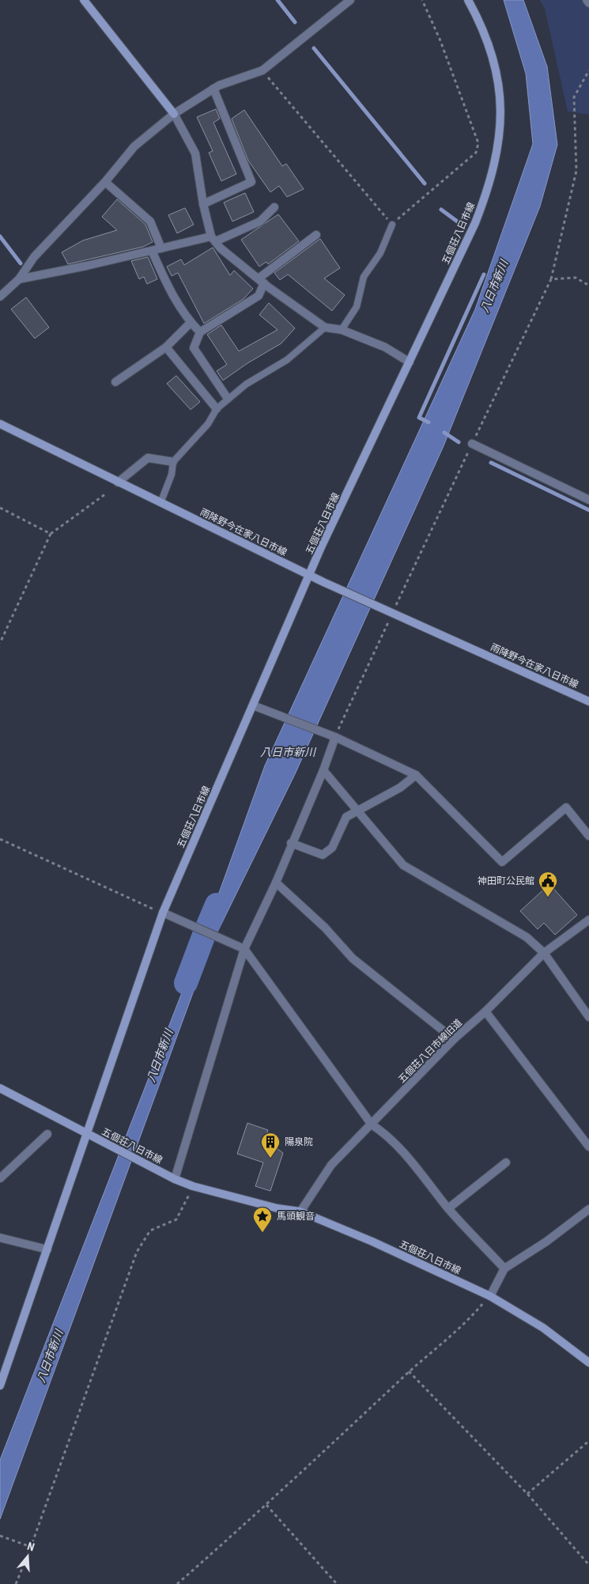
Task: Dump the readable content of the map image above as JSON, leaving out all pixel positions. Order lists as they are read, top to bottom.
{
  "streets": {
    "main road": ["五個荘八日市線", "雨降野今在家八日市線"],
    "street": ["五個荘八日市線旧道"]
  },
  "crossings": [
    ["五個荘八日市線", "雨降野今在家八日市線"],
    ["五個荘八日市線", "五個荘八日市線旧道"]
  ],
  "water": ["八日市新川"],
  "places": {
    "public building": ["神田町公民館"],
    "building": ["陽泉院"],
    "place": ["馬頭観音"]
  },
  "north": "top"
}
